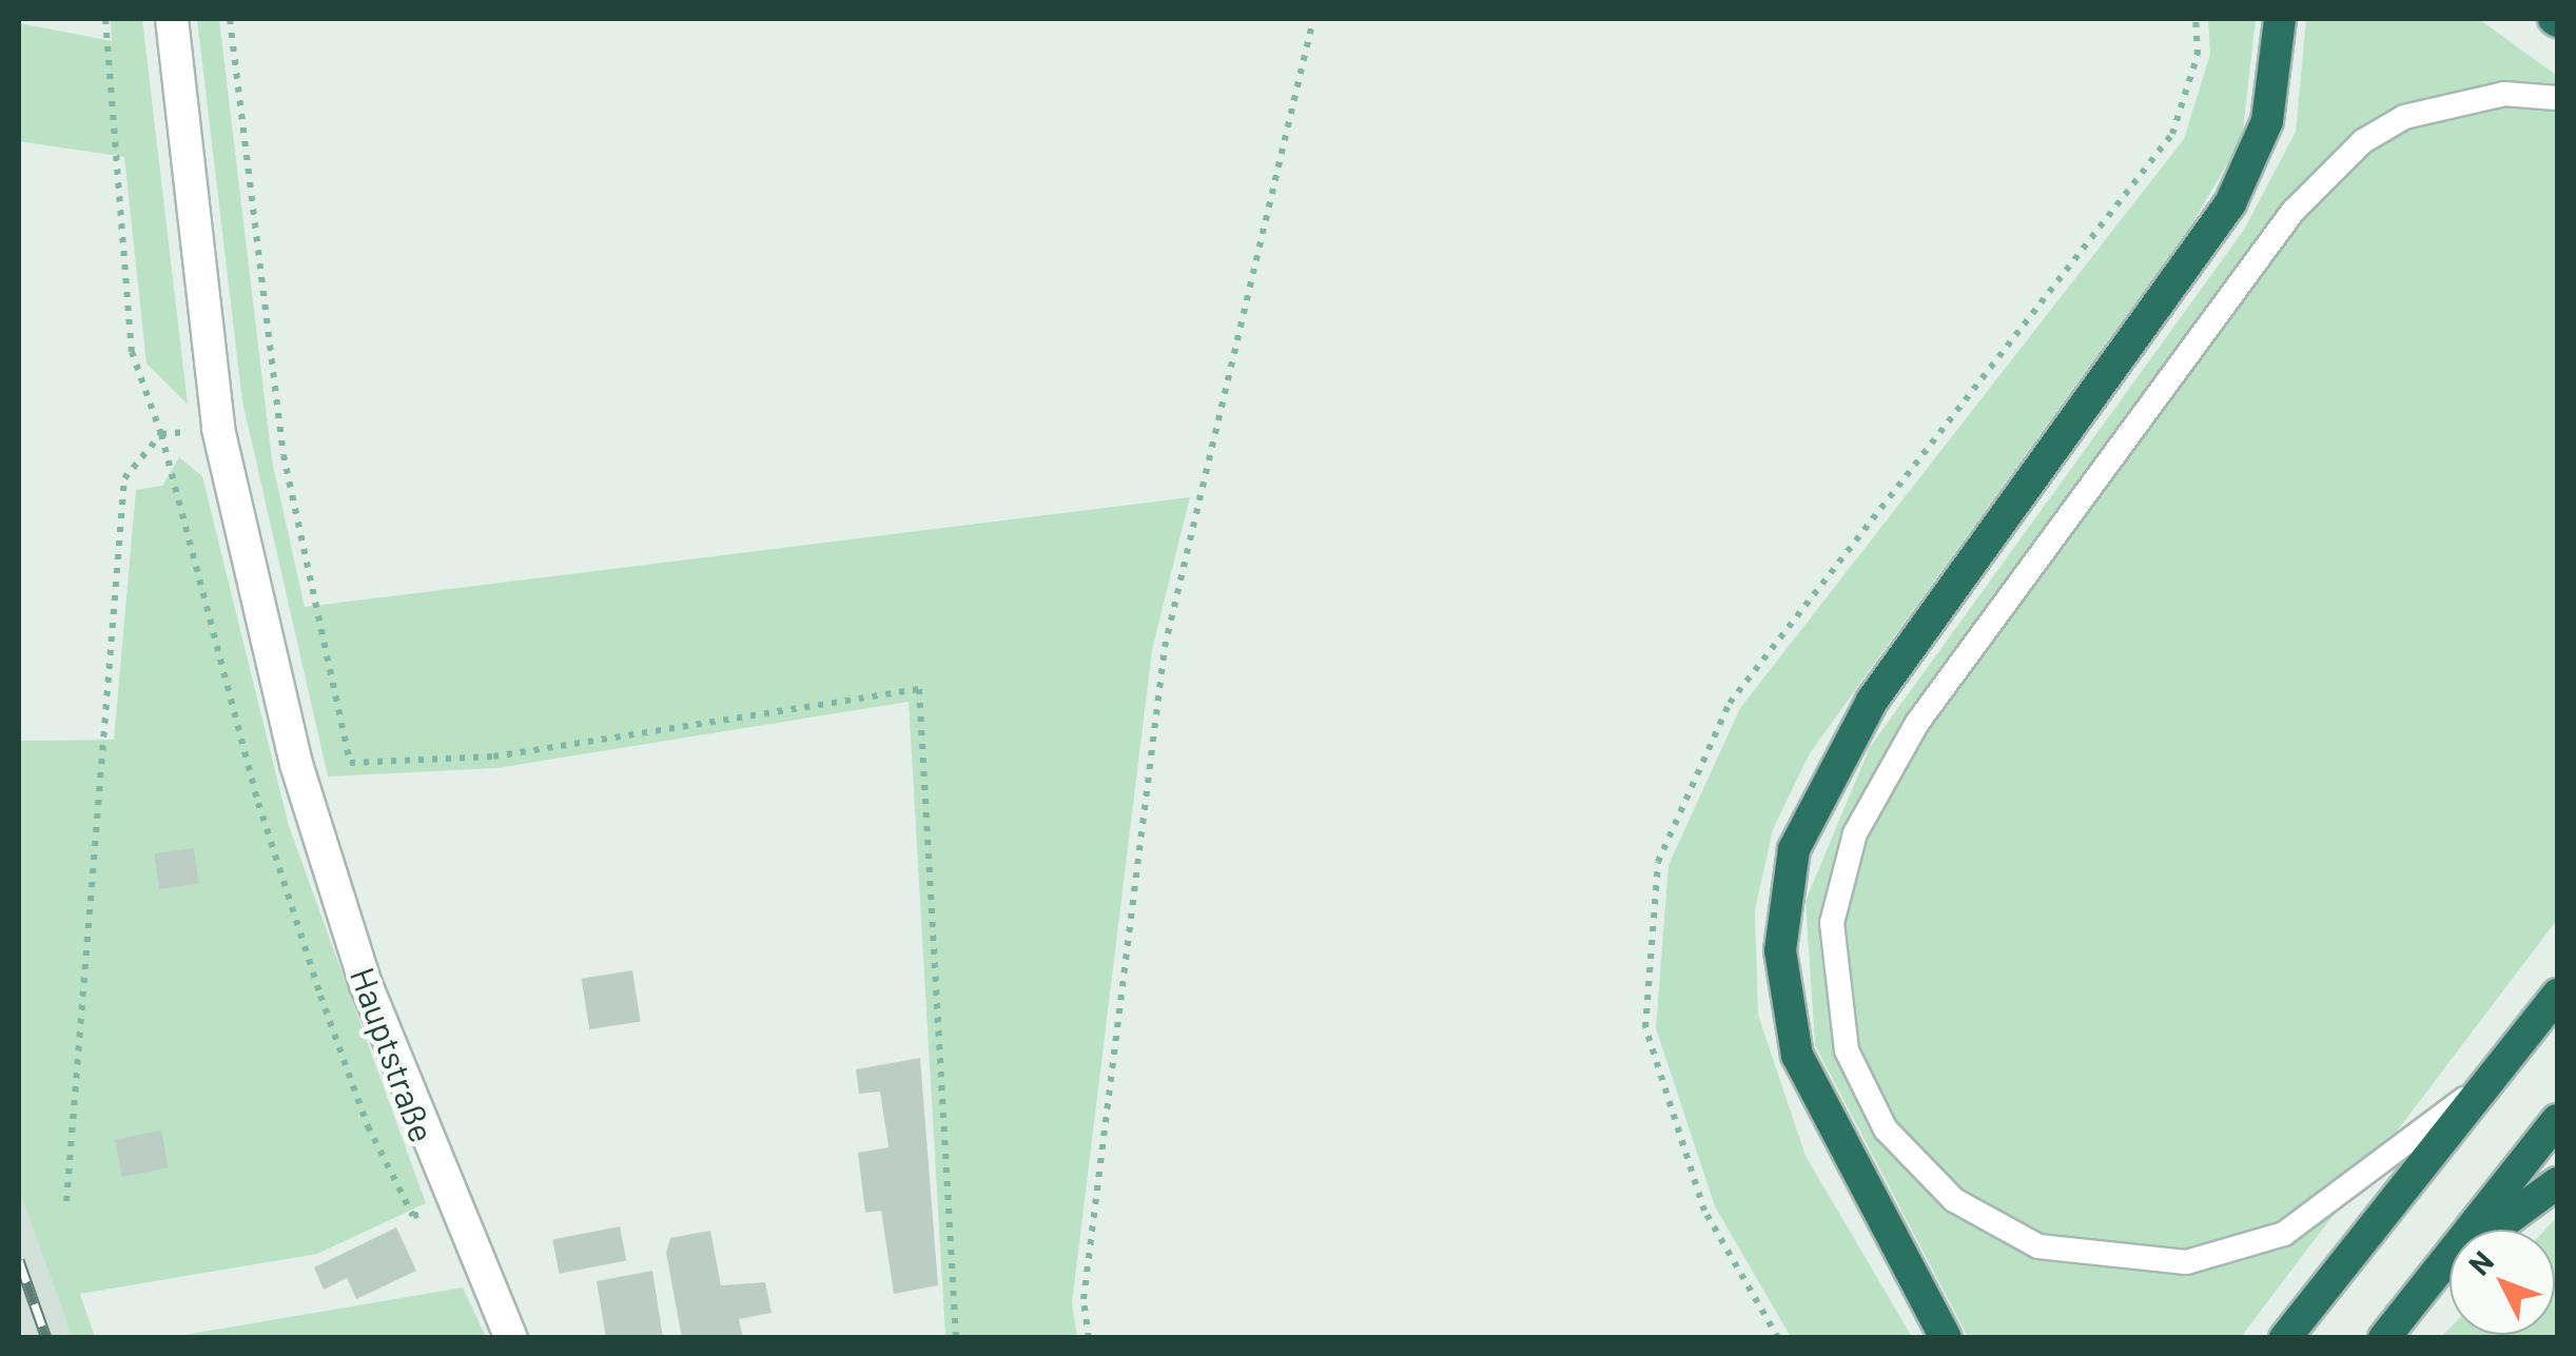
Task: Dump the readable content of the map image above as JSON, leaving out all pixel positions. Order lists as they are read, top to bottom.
{
  "streets": {
    "main road": ["Hauptstraße"]
  },
  "north": "top left"
}
